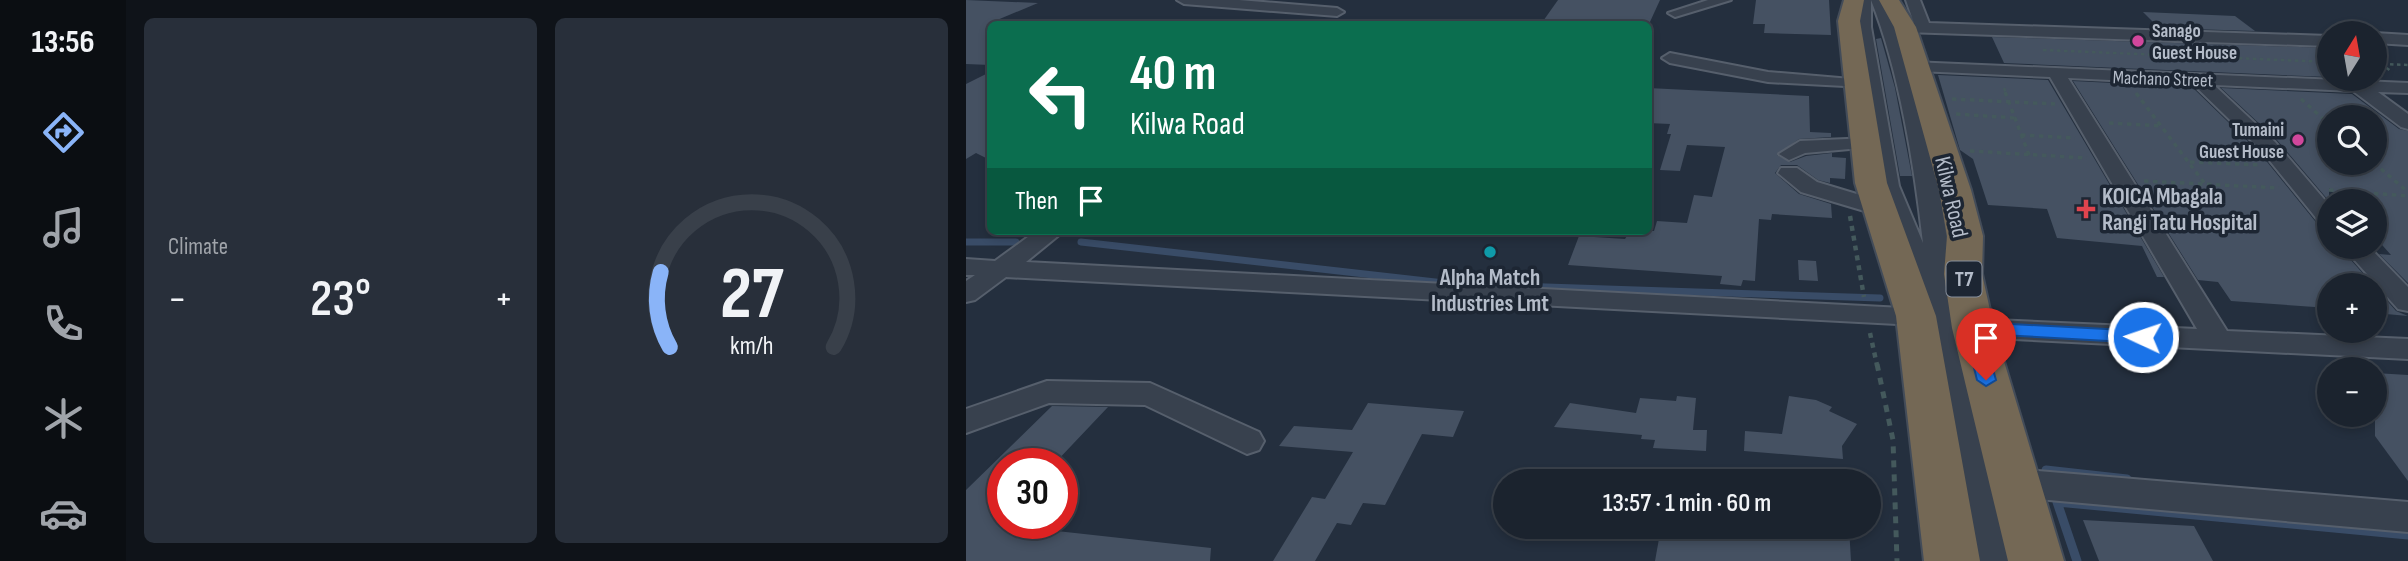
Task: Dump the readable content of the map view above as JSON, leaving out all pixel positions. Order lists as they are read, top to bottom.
{
  "streets": {
    "highway": ["Kilwa Road", "T7"],
    "street": ["Machano Street"]
  },
  "crossings": [
    ["Machano Street", "Kilwa Road"]
  ],
  "places": {
    "other": ["Sanago Guest House", "Tumaini Guest House", "Alpha Match Industries Lmt"],
    "health": ["KOICA Mbagala Rangi Tatu Hospital"]
  },
  "north": "top",
  "page": {
    "tabs": "13:56",
    "tile": "Climate",
    "map_buttons": ["+", "−"],
    "turn": ["40 m", "Kilwa Road"],
    "then": "Then",
    "heat": ["−", "23°", "+"],
    "limit": "30",
    "trip": "13:57 · 1 min · 60 m",
    "gauge": ["27", "km/h"]
  }
}
